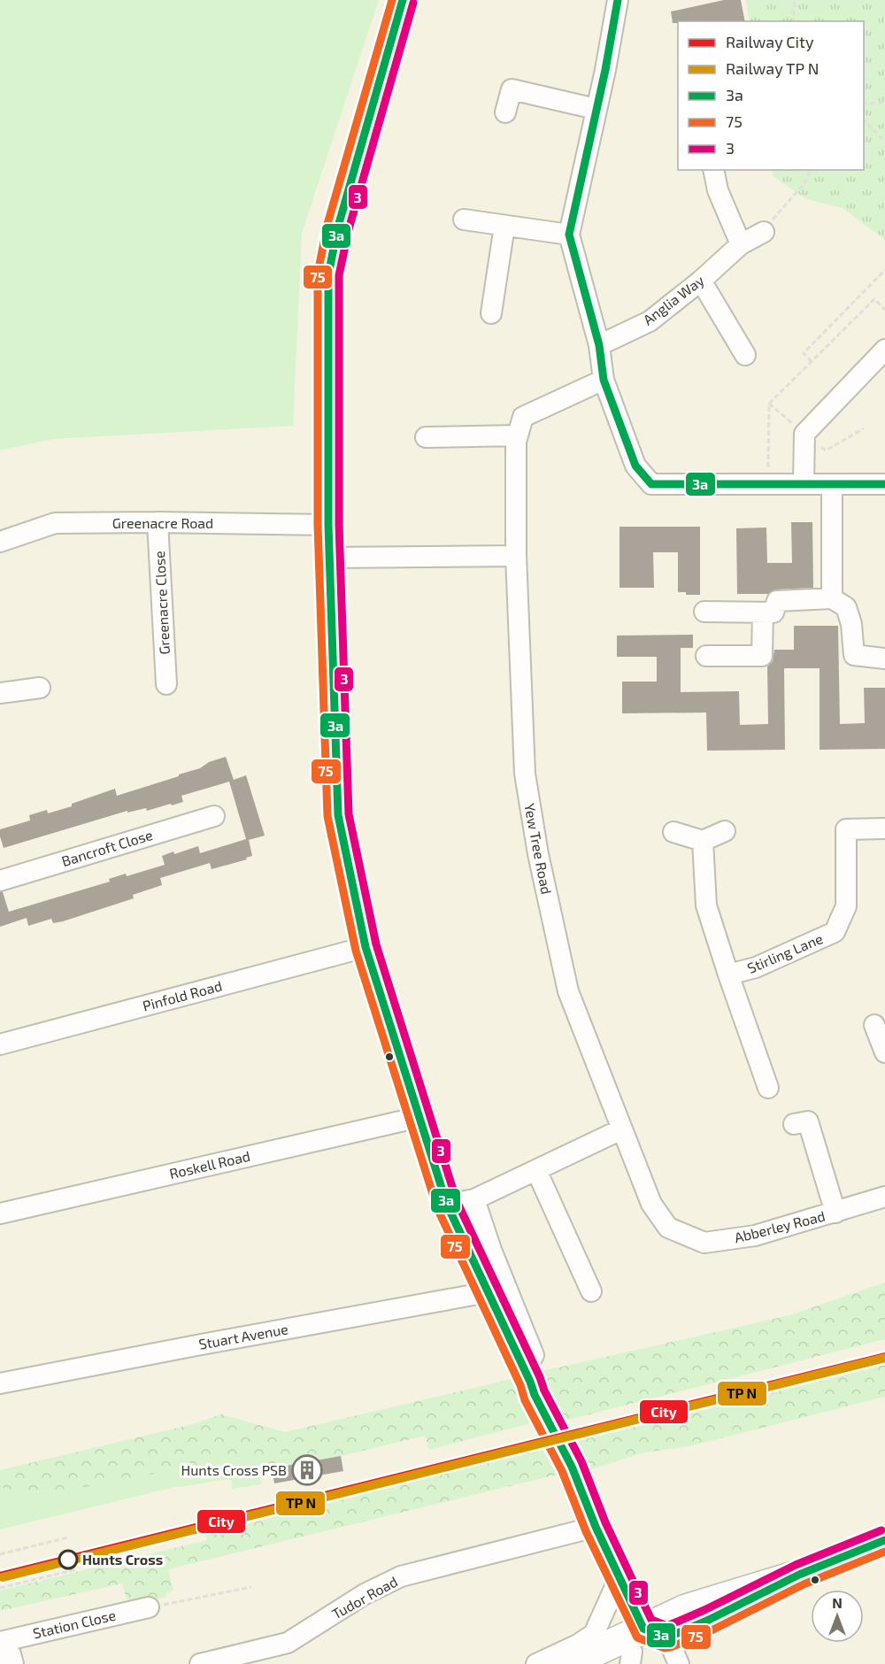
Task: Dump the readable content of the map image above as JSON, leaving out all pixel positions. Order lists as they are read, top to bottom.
{
  "streets": {
    "street": [
      "Anglia Way",
      "Greenacre Road",
      "Greenacre Close",
      "Bancroft Close",
      "Yew Tree Road",
      "Stirling Lane",
      "Pinfold Road",
      "Roskell Road",
      "Abberley Road",
      "Stuart Avenue",
      "Tudor Road",
      "Station Close"
    ]
  },
  "crossings": [
    ["Greenacre Road", "Greenacre Close"],
    ["Yew Tree Road", "Abberley Road"]
  ],
  "places": {
    "building": ["Hunts Cross PSB"],
    "other": ["Hunts Cross"]
  },
  "lines": [
    "transit line 3a",
    "transit line 75",
    "transit line 3",
    "rail line City"
  ],
  "legend": [
    "Railway City",
    "Railway TP N",
    "3a",
    "75",
    "3"
  ],
  "north": "top"
}
